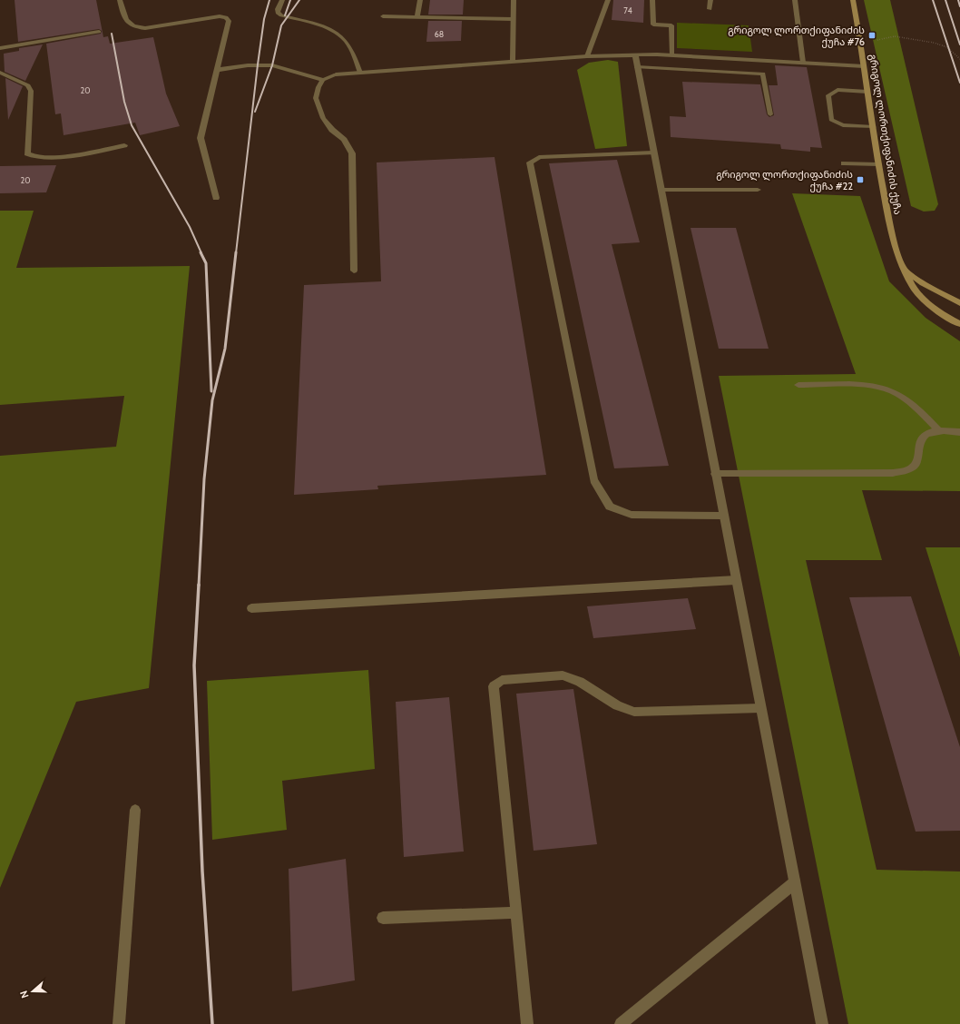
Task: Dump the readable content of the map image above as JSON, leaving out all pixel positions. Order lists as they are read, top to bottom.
{
  "streets": {
    "street": ["გრიგოლ ლორთქიფანიძის ქუჩა"]
  },
  "places": {
    "transit": ["გრიგოლ ლორთქიფანიძის ქუჩა #76", "გრიგოლ ლორთქიფანიძის ქუჩა #22"]
  },
  "house_numbers": [
    "74",
    "68",
    "20",
    "20"
  ],
  "north": "left"
}
